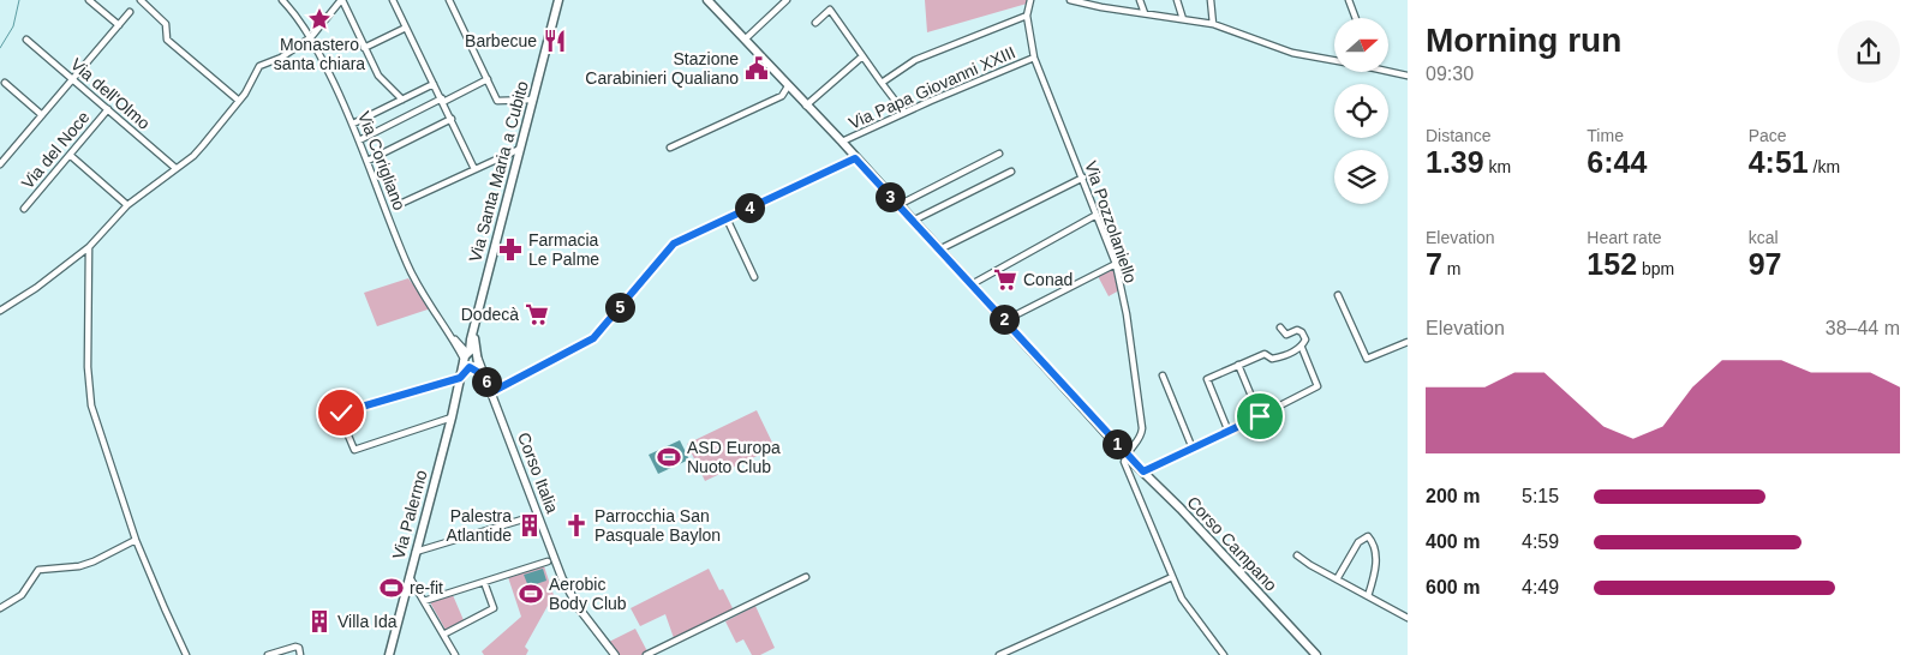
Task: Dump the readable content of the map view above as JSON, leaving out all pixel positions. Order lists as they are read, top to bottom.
{
  "streets": {
    "main road": ["Via Santa Maria a Cubito", "Via Palermo", "Corso Campano"],
    "street": [
      "Via Papa Giovanni XXIII",
      "Via dell'Olmo",
      "Via del Noce",
      "Via Corigliano",
      "Via Pozzolaniello",
      "Corso Italia"
    ]
  },
  "crossings": [
    ["Via Papa Giovanni XXIII", "Via Pozzolaniello"],
    ["Via Papa Giovanni XXIII", "Corso Campano"],
    ["Via dell'Olmo", "Via del Noce"],
    ["Via Corigliano", "Via Santa Maria a Cubito"],
    ["Via Corigliano", "Via Palermo"],
    ["Via Santa Maria a Cubito", "Via Palermo"],
    ["Via Pozzolaniello", "Corso Campano"]
  ],
  "places": {
    "place": ["Monastero santa chiara"],
    "restaurant": ["Barbecue"],
    "public building": ["Stazione Carabinieri Qualiano"],
    "pharmacy": ["Farmacia Le Palme"],
    "supermarket": ["Conad", "Dodecà"],
    "sports": ["ASD Europa Nuoto Club", "re-fit", "Aerobic Body Club"],
    "building": ["Palestra Atlantide", "Villa Ida"],
    "church": ["Parrocchia San Pasquale Baylon"]
  },
  "north": "right",
  "page": {
    "heading": ["Morning run", "09:30"],
    "stats": [
      ["Distance", "1.39 km"],
      ["Time", "6:44"],
      ["Pace", "4:51 /km"],
      ["Elevation", "7 m"],
      ["Heart rate", "152 bpm"],
      ["kcal", "97"]
    ],
    "pins": [
      "3",
      "4",
      "5",
      "2",
      "6",
      "1"
    ],
    "chart": ["Elevation", "38–44 m"],
    "list": [
      {
        "name": "200 m",
        "note": "5:15"
      },
      {
        "name": "400 m",
        "note": "4:59"
      },
      {
        "name": "600 m",
        "note": "4:49"
      }
    ]
  }
}
